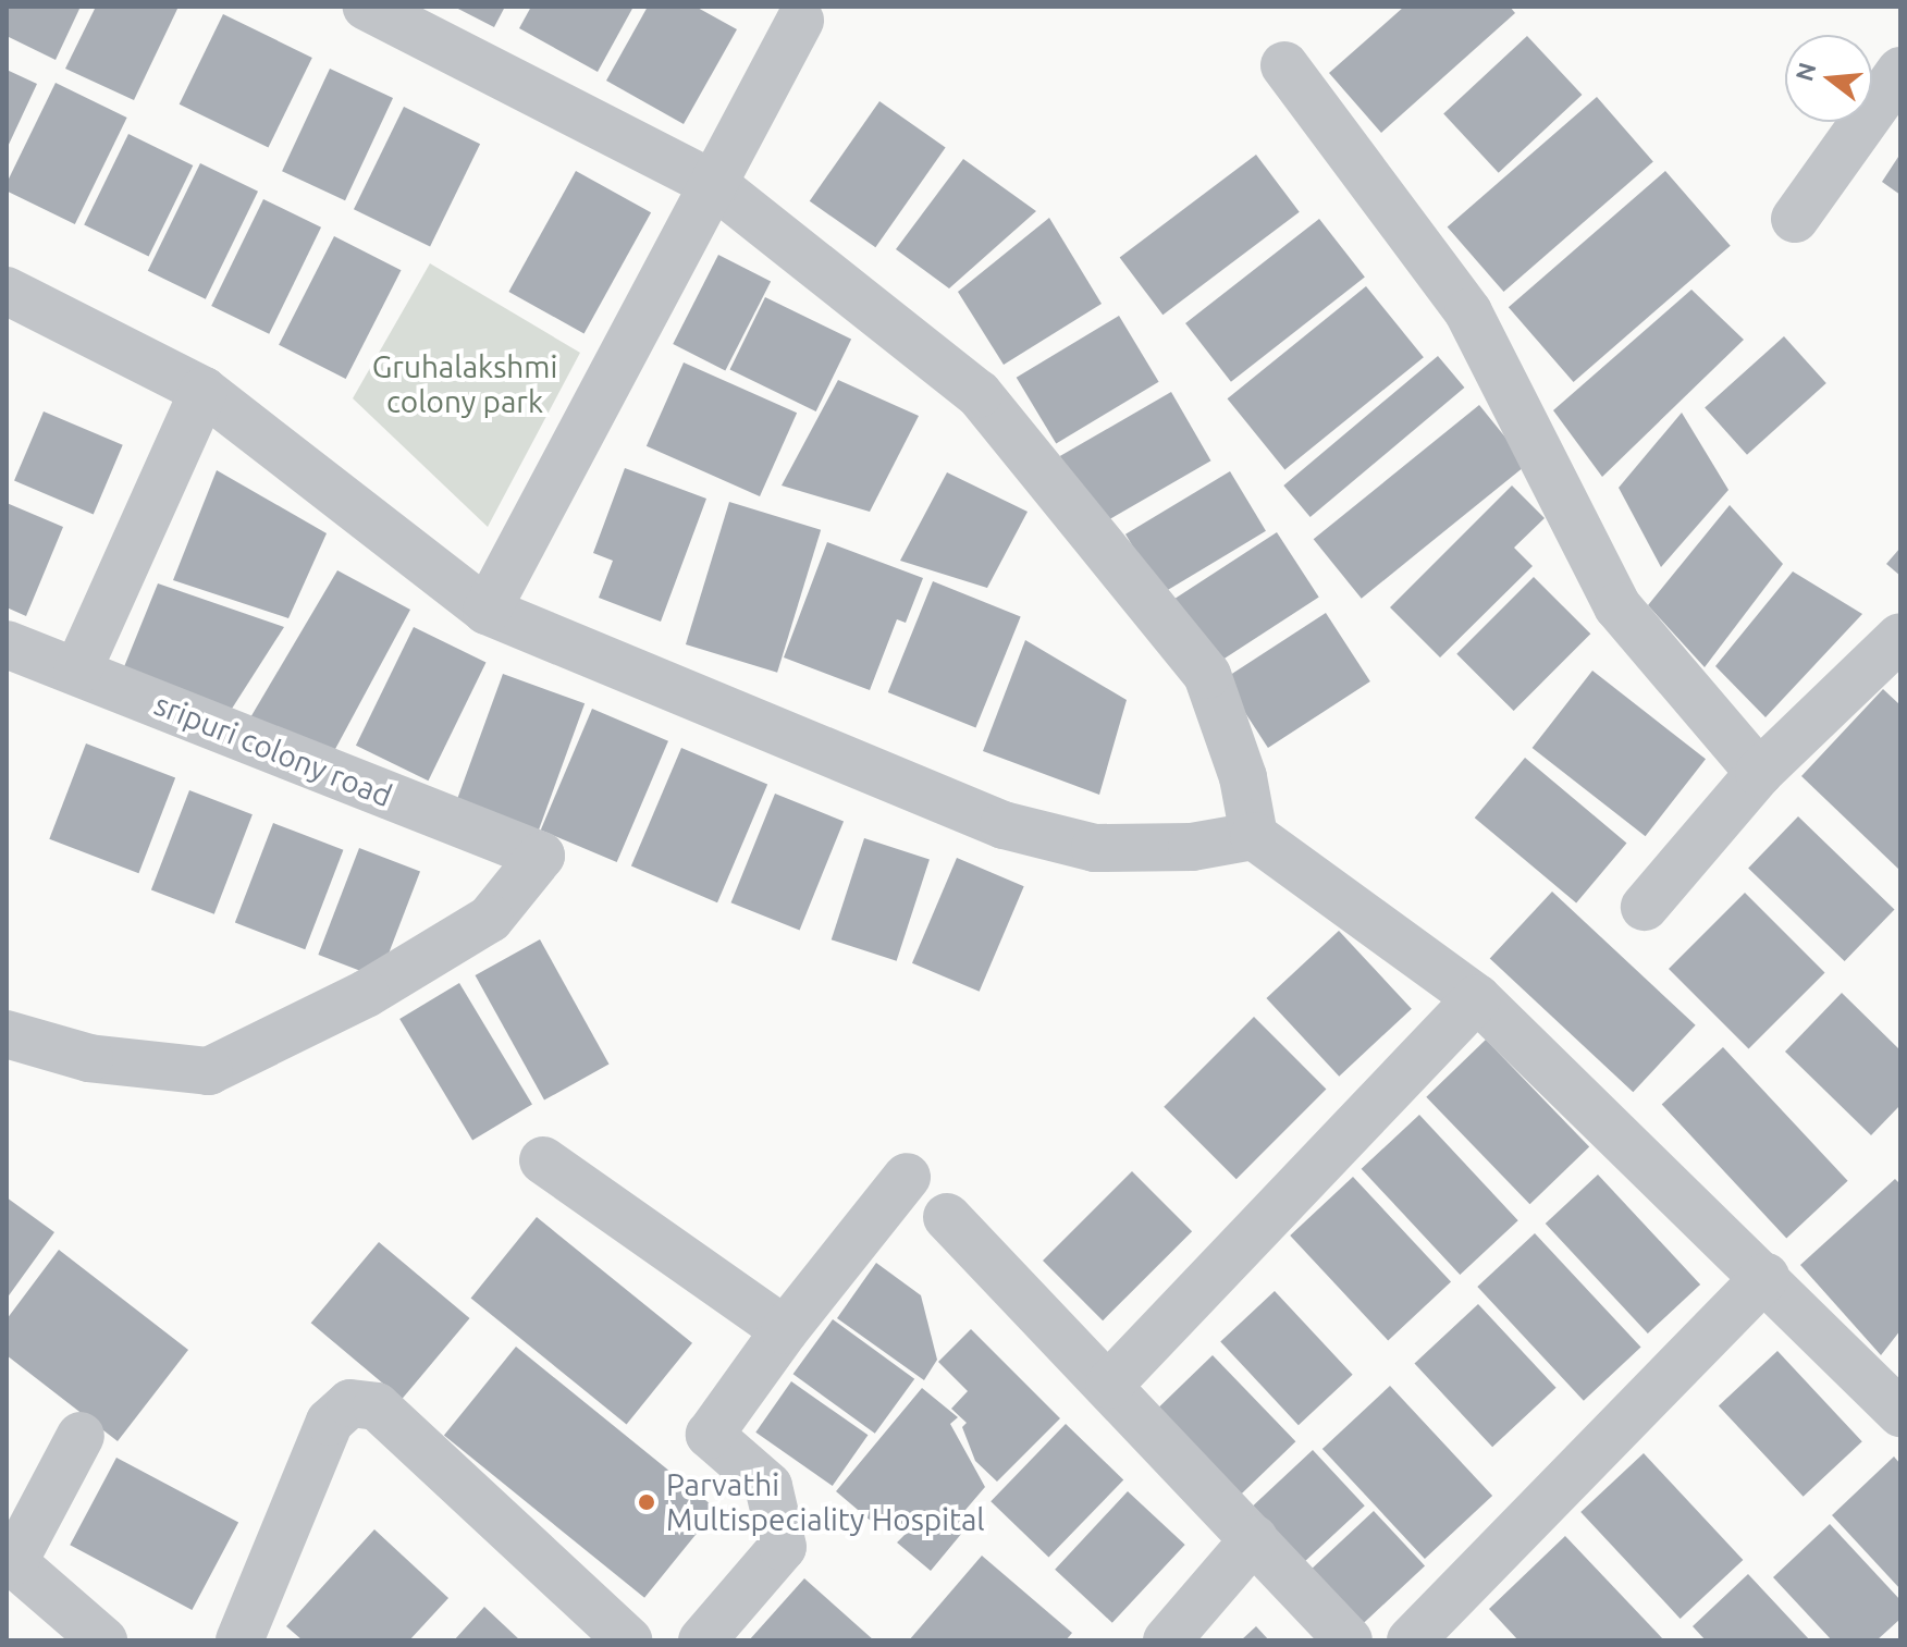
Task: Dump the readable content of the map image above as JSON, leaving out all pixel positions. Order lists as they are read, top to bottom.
{
  "streets": {
    "street": ["sripuri colony road"]
  },
  "parks": ["Gruhalakshmi colony park"],
  "places": ["Parvathi Multispeciality Hospital"],
  "north": "left"
}
